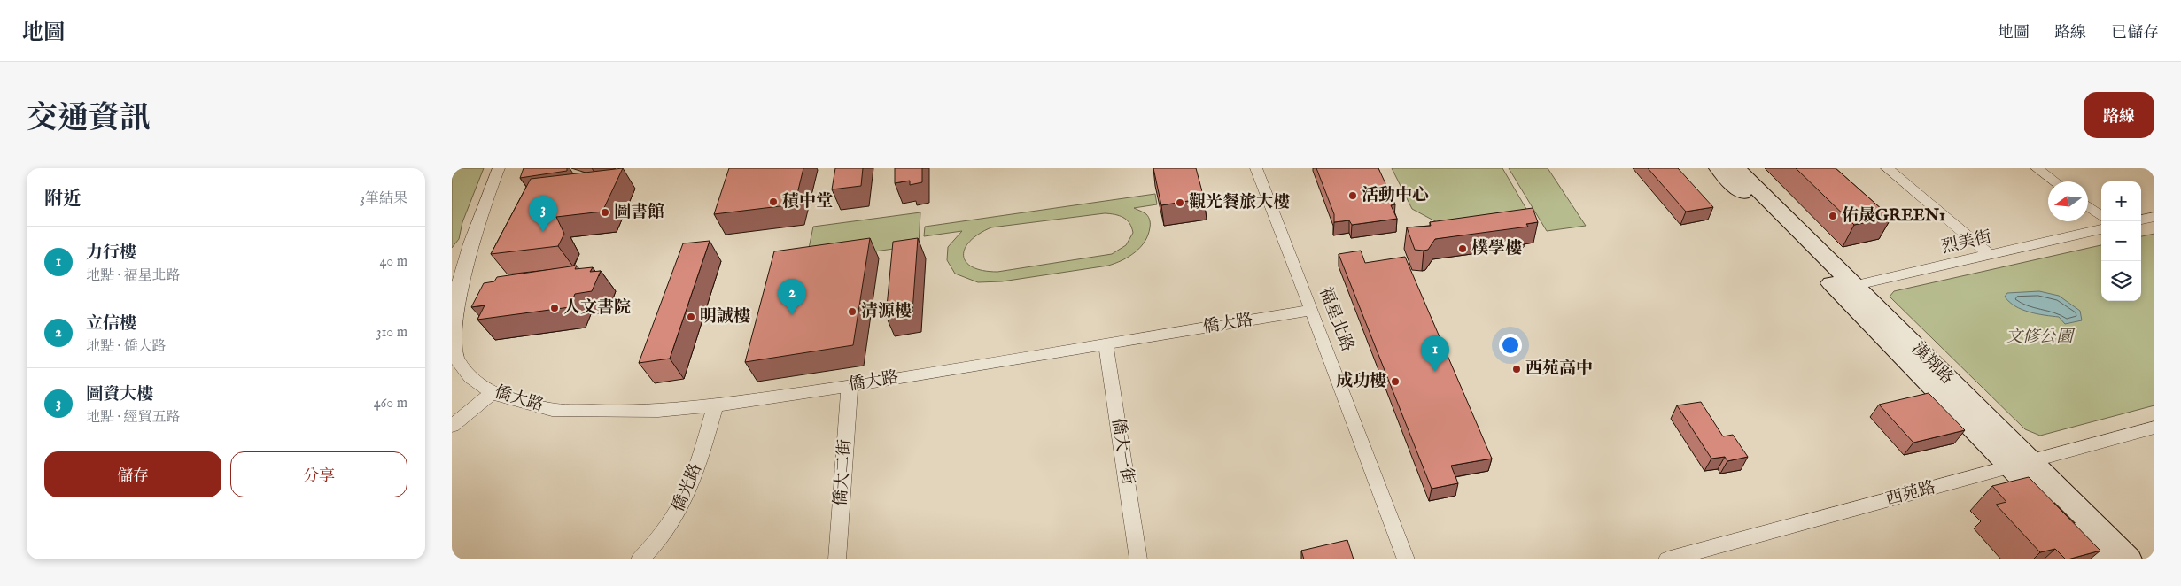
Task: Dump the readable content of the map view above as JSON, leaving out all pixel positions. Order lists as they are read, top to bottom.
{
  "streets": {
    "street": [
      "烈美街",
      "福星北路",
      "僑大路",
      "漢翔路",
      "僑大一街",
      "僑大二街",
      "僑光路",
      "西苑路"
    ]
  },
  "crossings": [
    ["烈美街", "漢翔路"],
    ["福星北路", "僑大路"],
    ["僑大路", "僑大一街"],
    ["僑大路", "僑大二街"],
    ["僑大路", "僑光路"],
    ["漢翔路", "西苑路"]
  ],
  "parks": ["文修公園"],
  "places": [
    "活動中心",
    "積中堂",
    "觀光餐旅大樓",
    "圖書館",
    "佑晟GREEN1",
    "樸學樓",
    "人文書院",
    "清源樓",
    "明誠樓",
    "西苑高中",
    "成功樓"
  ],
  "north": "left",
  "page": {
    "header": "地圖",
    "nav": ["地圖", "路線", "已儲存"],
    "title": "交通資訊",
    "buttons": [
      "路線",
      ["儲存", "分享"]
    ],
    "heading": ["附近", "3筆結果"],
    "map_buttons": ["+", "−"],
    "pins": ["3", "2", "1"],
    "list": [
      {
        "mark": "1",
        "name": "力行樓",
        "note": "地點 · 福星北路",
        "value": "40 m"
      },
      {
        "mark": "2",
        "name": "立信樓",
        "note": "地點 · 僑大路",
        "value": "310 m"
      },
      {
        "mark": "3",
        "name": "圖資大樓",
        "note": "地點 · 經貿五路",
        "value": "460 m"
      }
    ]
  }
}
